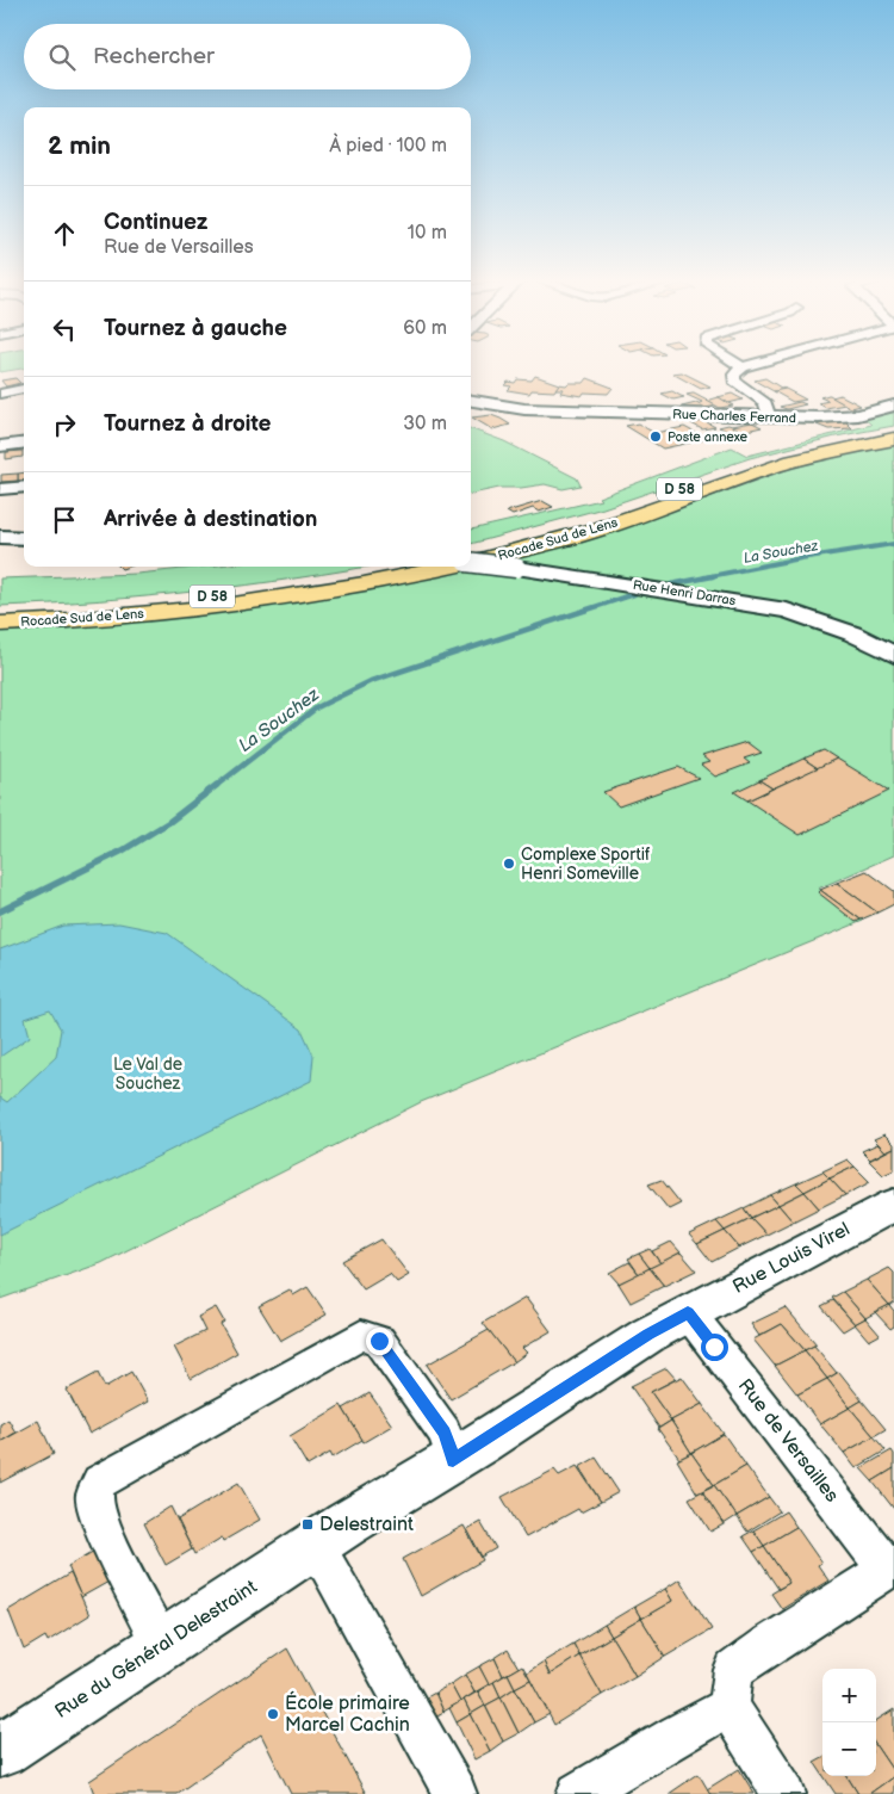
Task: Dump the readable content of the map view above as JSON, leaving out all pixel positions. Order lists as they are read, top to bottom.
{
  "streets": {
    "highway": ["D 58", "Rocade Sud de Lens"],
    "street": [
      "Rue Charles Ferrand",
      "Rue Henri Darras",
      "Rue Louis Virel",
      "Rue de Versailles",
      "Rue du Général Delestraint"
    ]
  },
  "crossings": [
    ["Rue Louis Virel", "Rue de Versailles"],
    ["Rue Louis Virel", "Rue du Général Delestraint"]
  ],
  "water": ["La Souchez"],
  "parks": ["Le Val de Souchez"],
  "places": {
    "other": ["Poste annexe", "Complexe Sportif Henri Someville", "École primaire Marcel Cachin"],
    "transit": ["Delestraint"]
  },
  "page": {
    "search": "Rechercher",
    "heading": ["2 min", "À pied · 100 m"],
    "list": [
      ["Continuez", "Rue de Versailles", "10 m"],
      ["Tournez à gauche", "60 m"],
      ["Tournez à droite", "30 m"],
      "Arrivée à destination"
    ],
    "map_buttons": ["+", "−"]
  }
}
